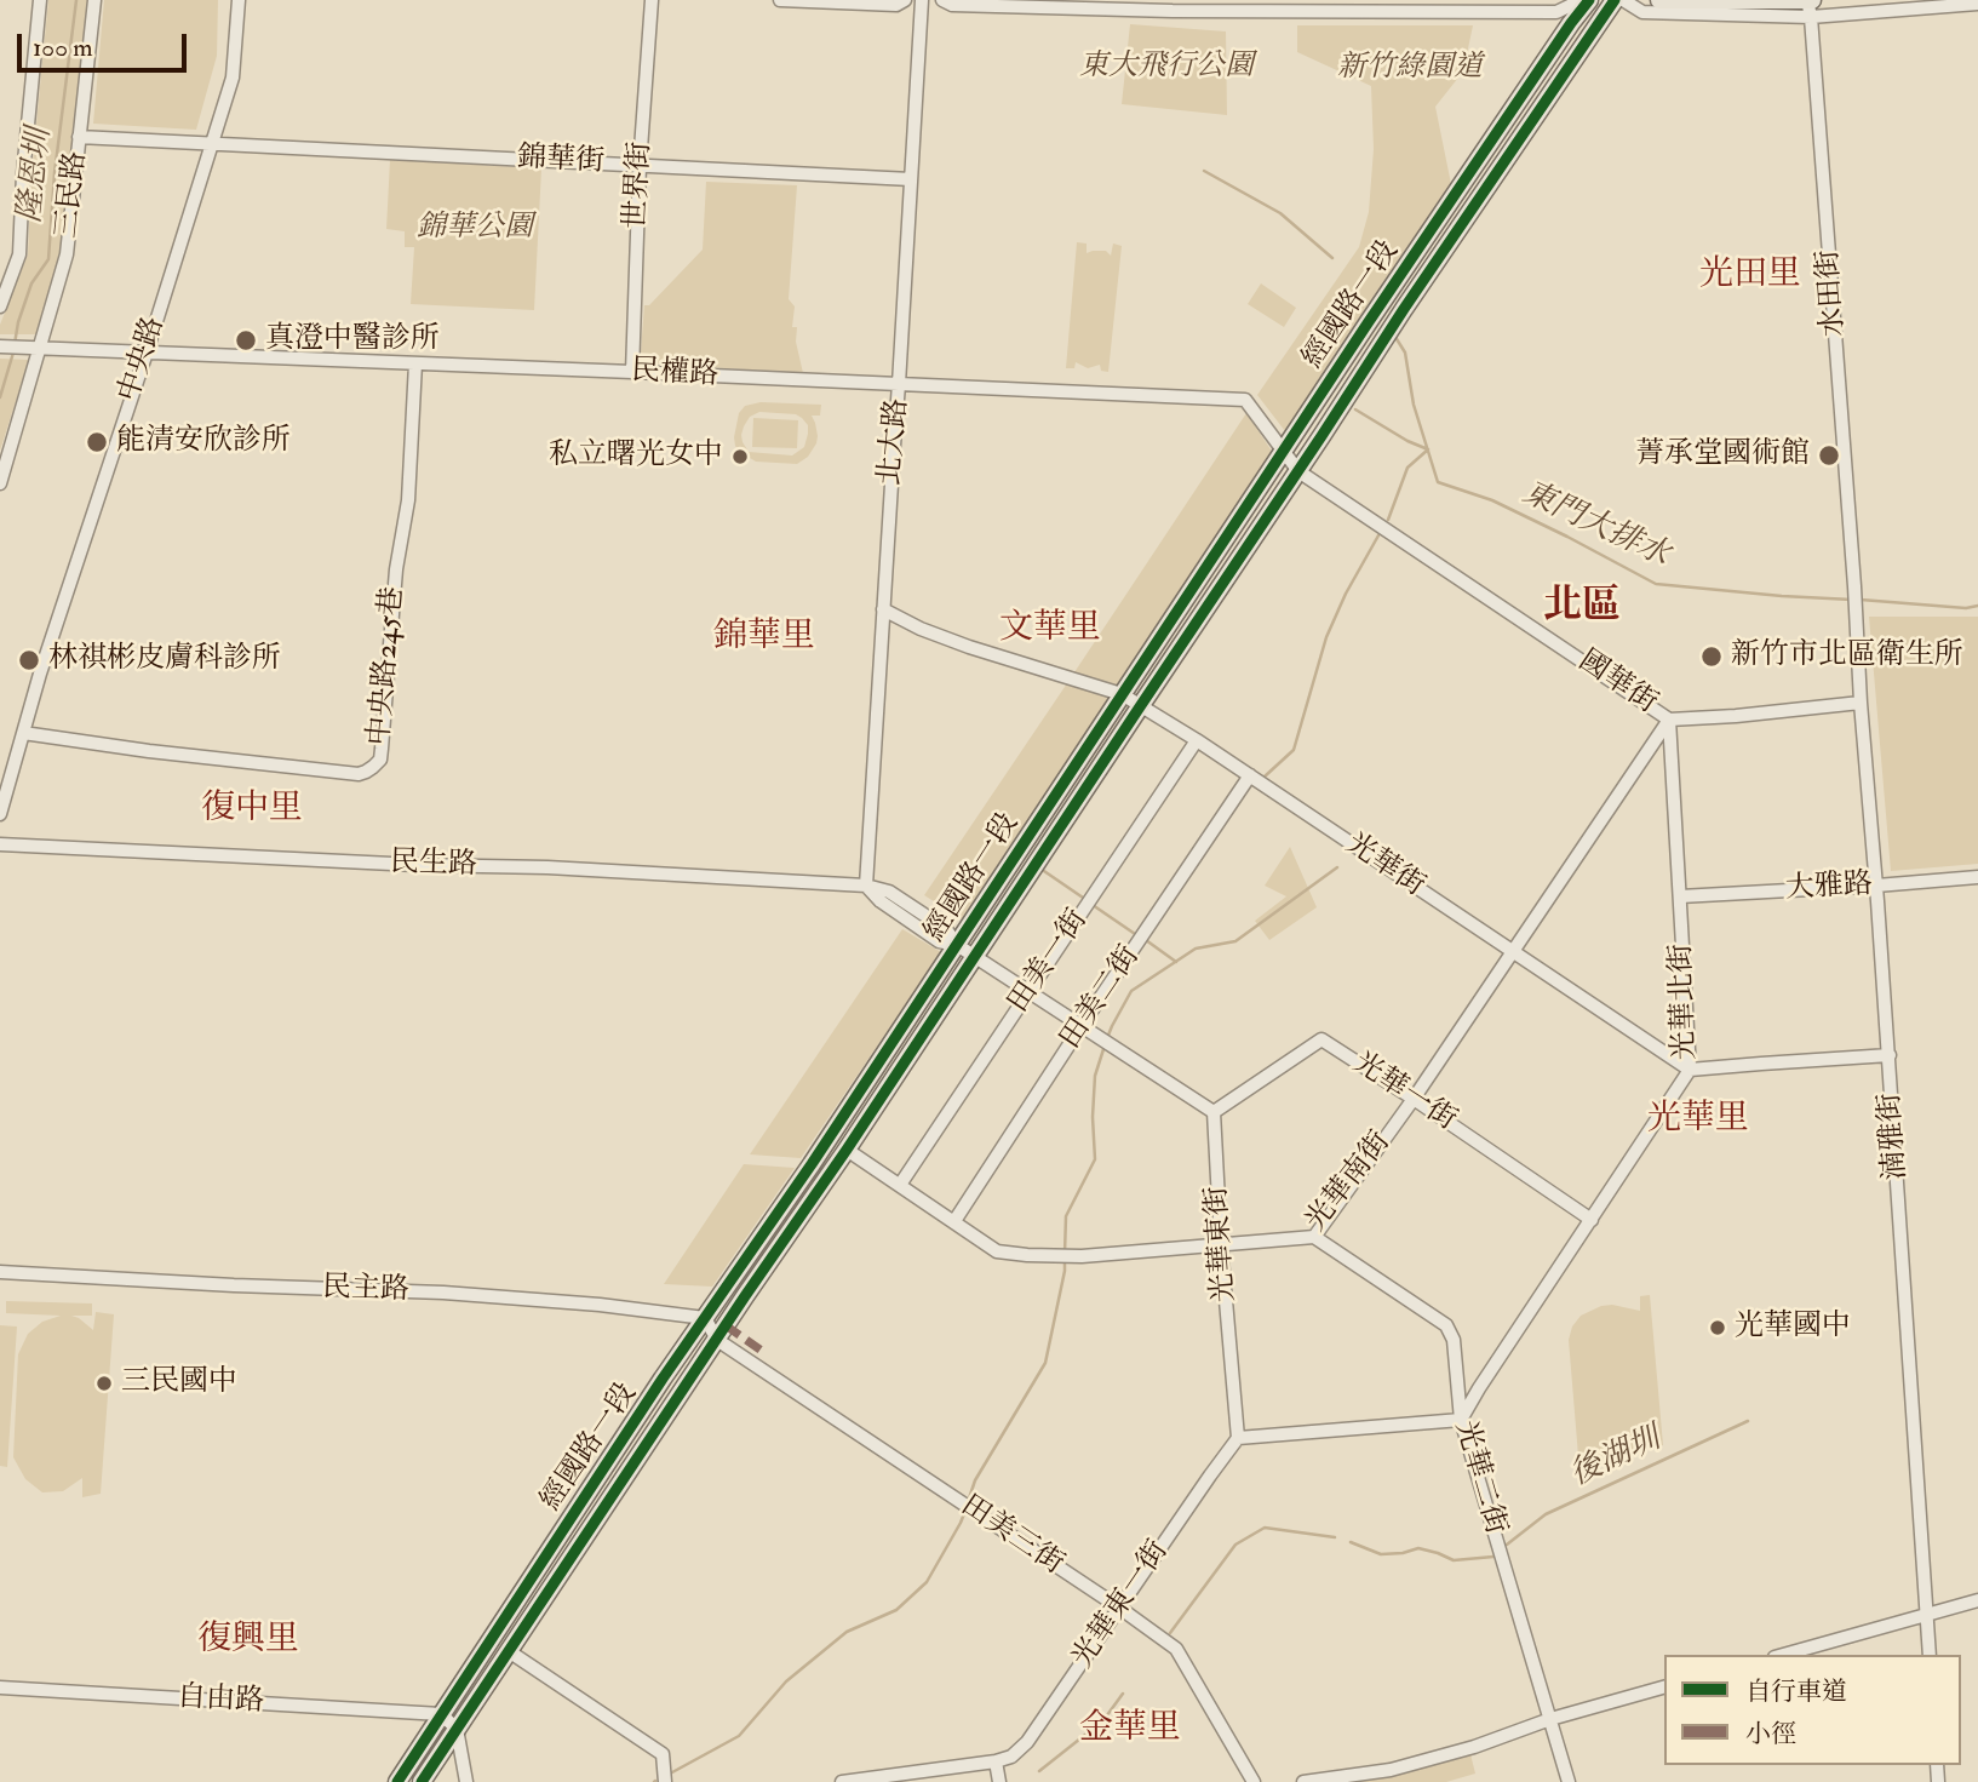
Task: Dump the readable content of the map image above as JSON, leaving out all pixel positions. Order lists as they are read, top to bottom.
{
  "streets": {
    "main road": ["經國路一段"],
    "street": [
      "錦華街",
      "世界街",
      "三民路",
      "水田街",
      "中央路",
      "民權路",
      "北大路",
      "中央路245巷",
      "國華街",
      "民生路",
      "光華街",
      "大雅路",
      "田美一街",
      "田美二街",
      "光華北街",
      "光華一街",
      "湳雅街",
      "光華南街",
      "光華東街",
      "民主路",
      "光華二街",
      "田美三街",
      "光華東一街",
      "自由路"
    ]
  },
  "crossings": [
    ["錦華街", "世界街"],
    ["錦華街", "三民路"],
    ["錦華街", "中央路"],
    ["錦華街", "北大路"],
    ["世界街", "民權路"],
    ["三民路", "民權路"],
    ["水田街", "湳雅街"],
    ["經國路一段", "民權路"],
    ["經國路一段", "國華街"],
    ["經國路一段", "光華街"],
    ["經國路一段", "光華南街"],
    ["經國路一段", "民主路"],
    ["經國路一段", "田美三街"],
    ["經國路一段", "自由路"],
    ["中央路", "民權路"],
    ["中央路", "中央路245巷"],
    ["民權路", "北大路"],
    ["民權路", "中央路245巷"],
    ["民權路", "國華街"],
    ["北大路", "民生路"],
    ["北大路", "光華街"],
    ["國華街", "光華北街"],
    ["國華街", "湳雅街"],
    ["國華街", "光華南街"],
    ["光華街", "田美一街"],
    ["光華街", "田美二街"],
    ["光華街", "光華北街"],
    ["光華街", "光華南街"],
    ["大雅路", "光華北街"],
    ["大雅路", "湳雅街"],
    ["田美一街", "光華南街"],
    ["田美二街", "光華南街"],
    ["光華北街", "光華一街"],
    ["光華北街", "光華南街"],
    ["光華北街", "光華二街"],
    ["光華一街", "光華南街"],
    ["光華一街", "光華東街"],
    ["光華南街", "光華東街"],
    ["光華南街", "光華二街"],
    ["光華東街", "光華東一街"],
    ["田美三街", "光華東一街"]
  ],
  "districts": [
    "光田里",
    "北區",
    "文華里",
    "錦華里",
    "復中里",
    "光華里",
    "復興里",
    "金華里"
  ],
  "water": ["隆恩圳", "東門大排水", "後湖圳"],
  "parks": ["東大飛行公園", "新竹綠園道", "錦華公園"],
  "places": [
    "真澄中醫診所",
    "能清安欣診所",
    "菁承堂國術館",
    "私立曙光女中",
    "新竹市北區衛生所",
    "林祺彬皮膚科診所",
    "光華國中",
    "三民國中"
  ],
  "legend": ["自行車道", "小徑"],
  "scale_bar": "100 m"
}
